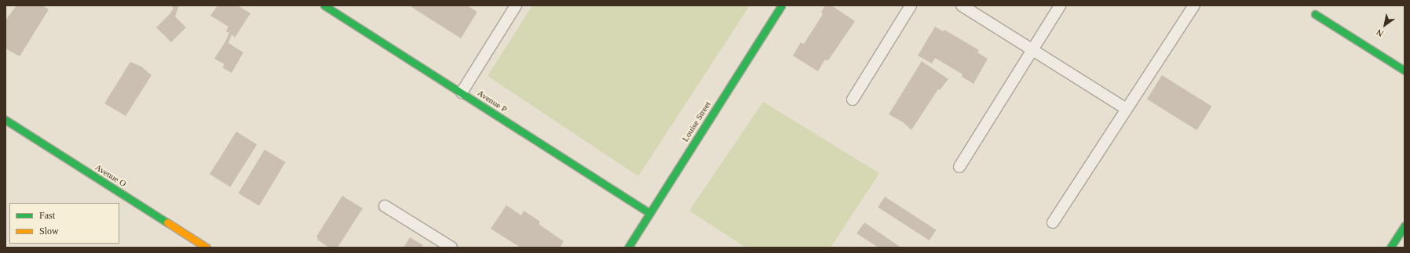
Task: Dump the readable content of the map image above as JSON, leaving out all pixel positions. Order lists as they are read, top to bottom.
{
  "streets": {
    "street": ["Avenue P", "Louise Street", "Avenue O"]
  },
  "crossings": [
    ["Avenue P", "Louise Street"]
  ],
  "legend": ["Fast", "Slow"],
  "north": "bottom left"
}
